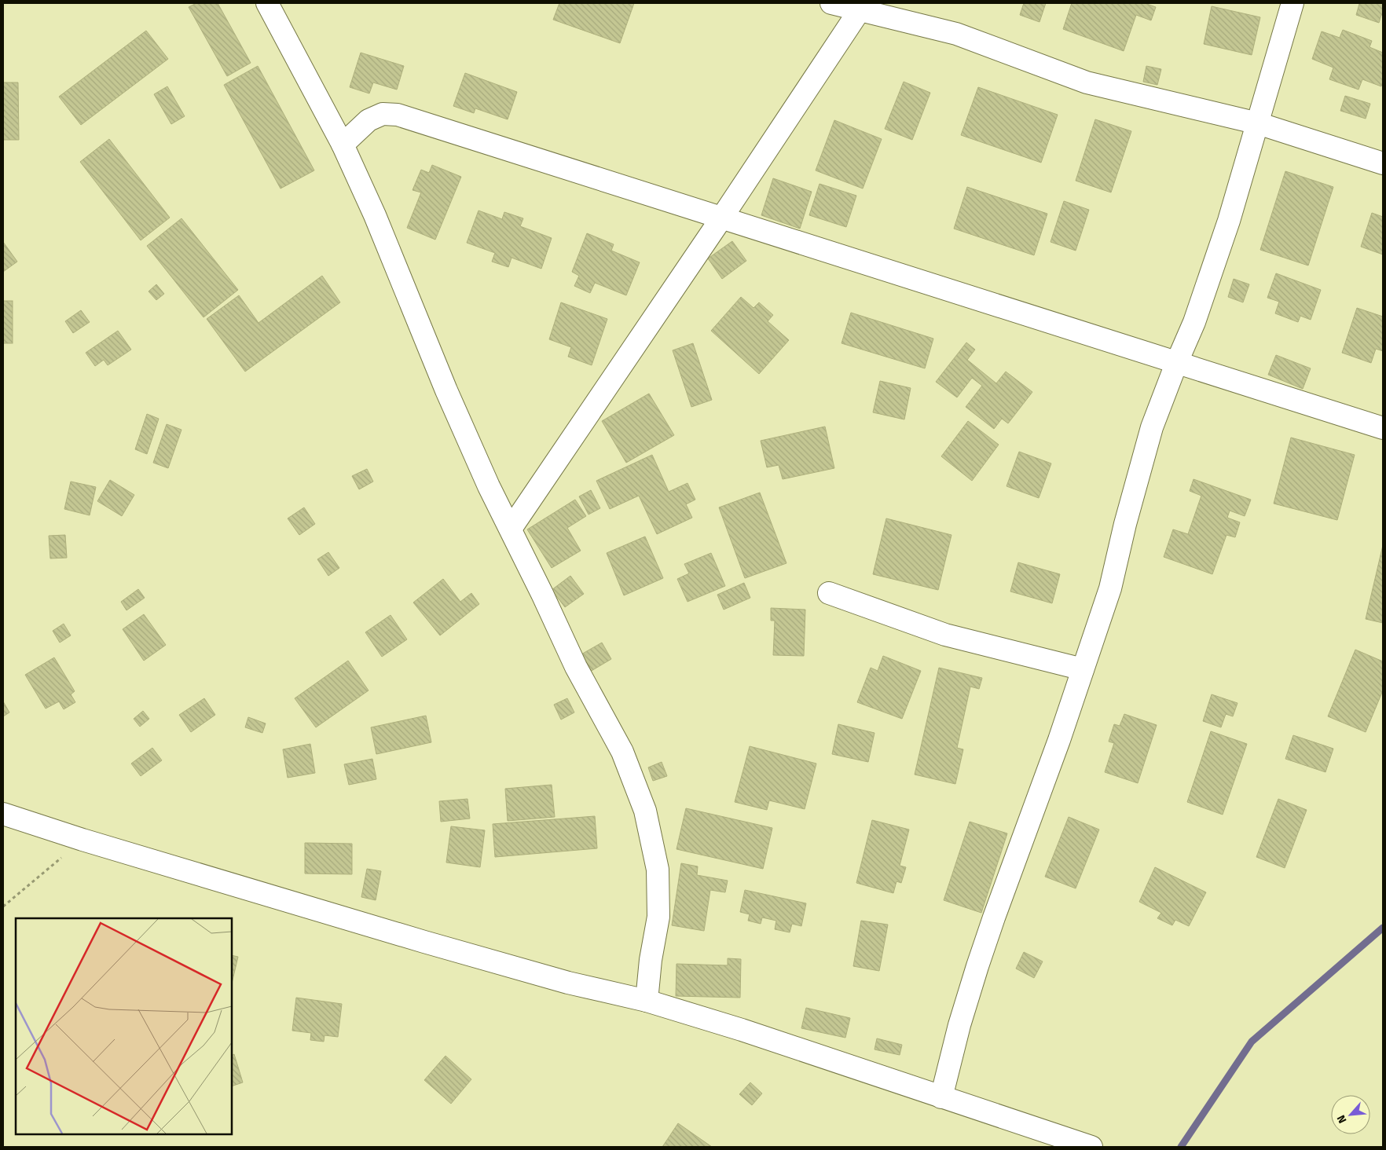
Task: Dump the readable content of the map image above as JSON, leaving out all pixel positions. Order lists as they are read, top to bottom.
{
  "north": "bottom left"
}
